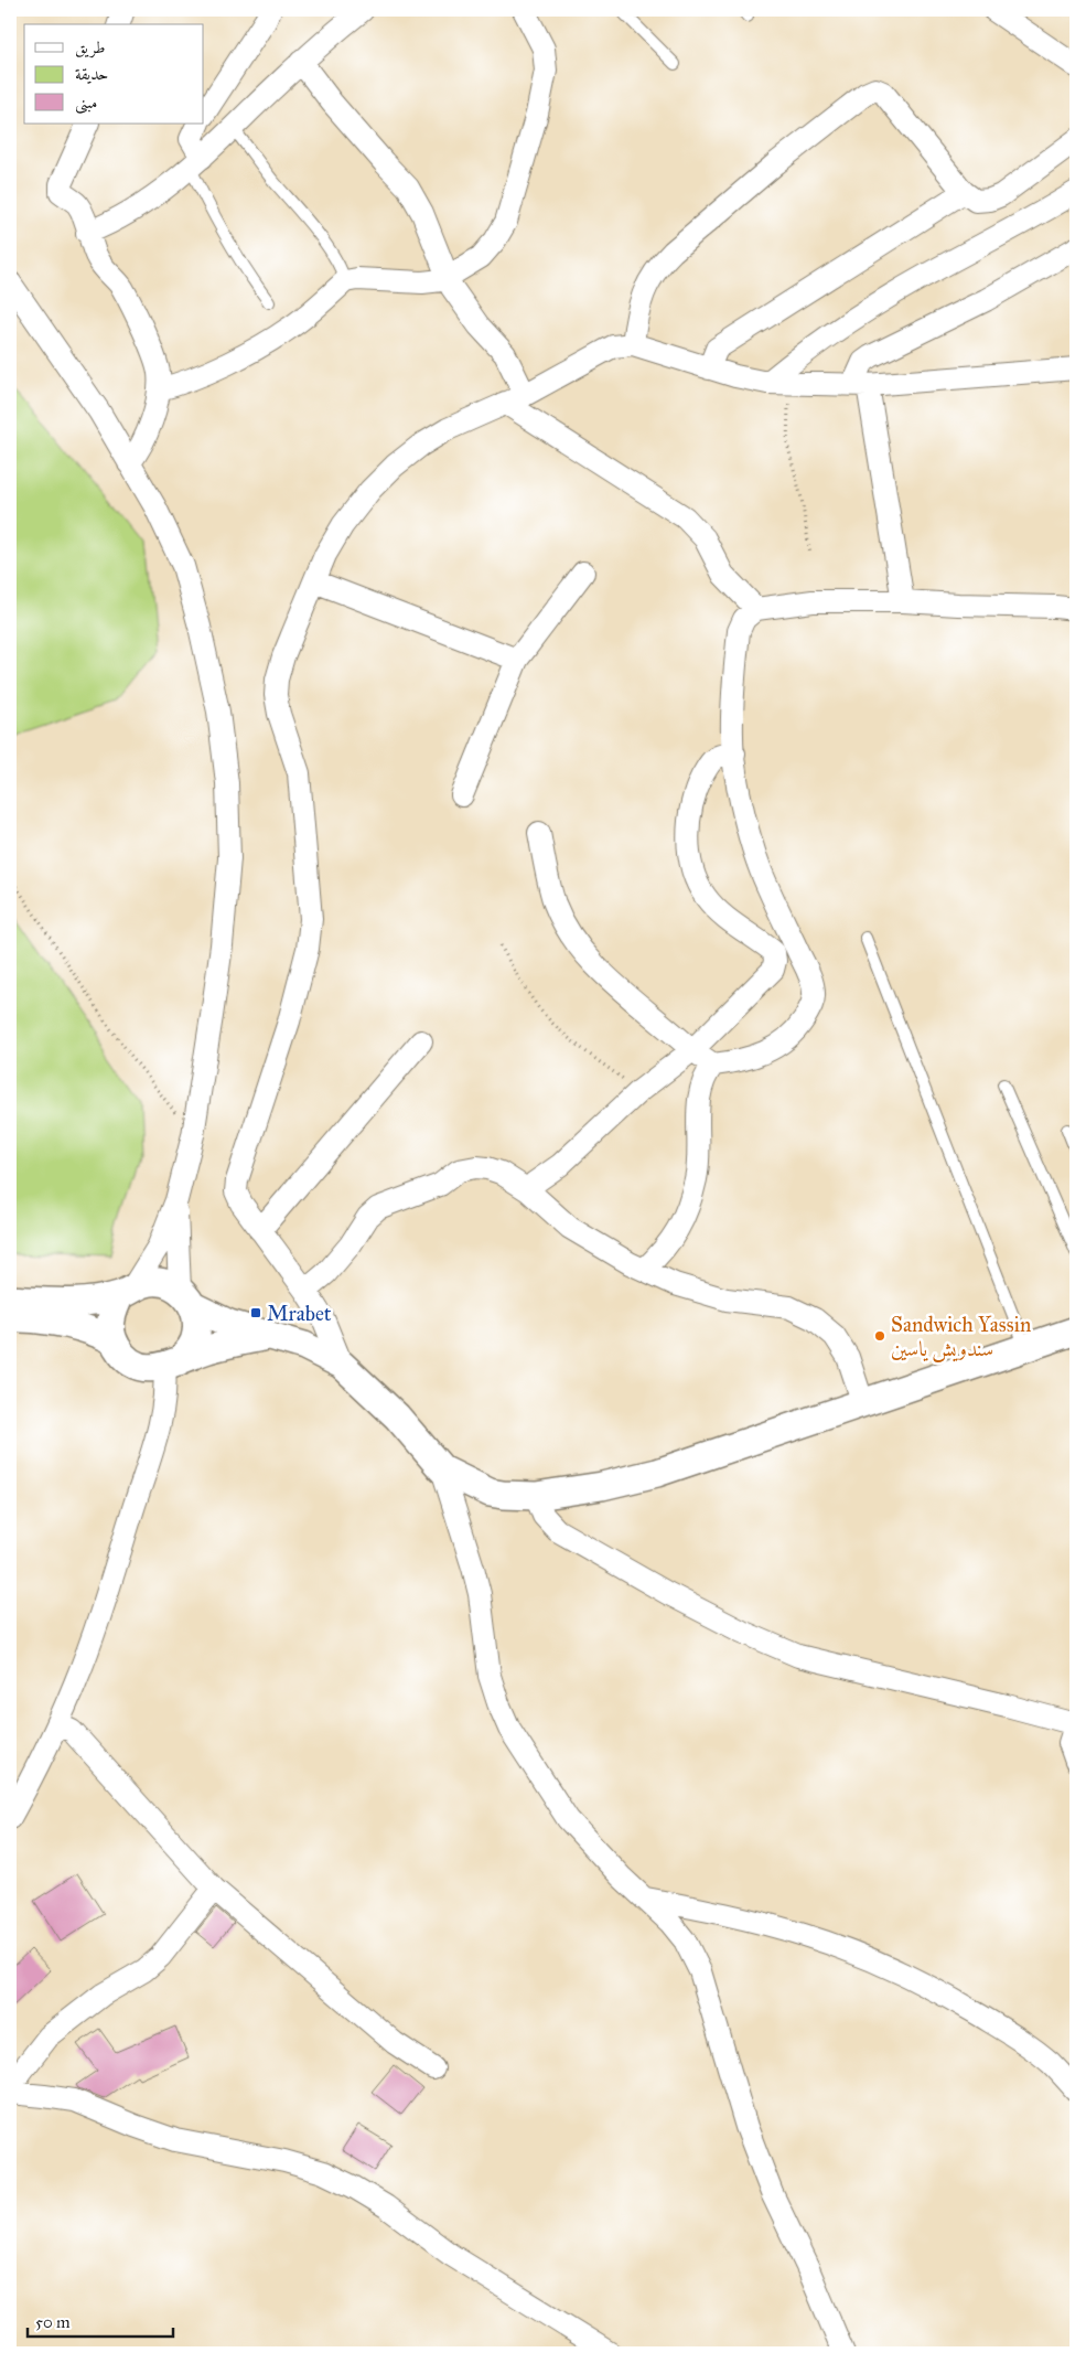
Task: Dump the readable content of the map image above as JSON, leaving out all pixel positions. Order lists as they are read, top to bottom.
{
  "places": {
    "transit": ["Mrabet"],
    "other": ["Sandwich Yassin سندويش ياسين"]
  },
  "legend": ["طريق", "حديقة", "مبنى"],
  "scale_bar": "50 m"
}
